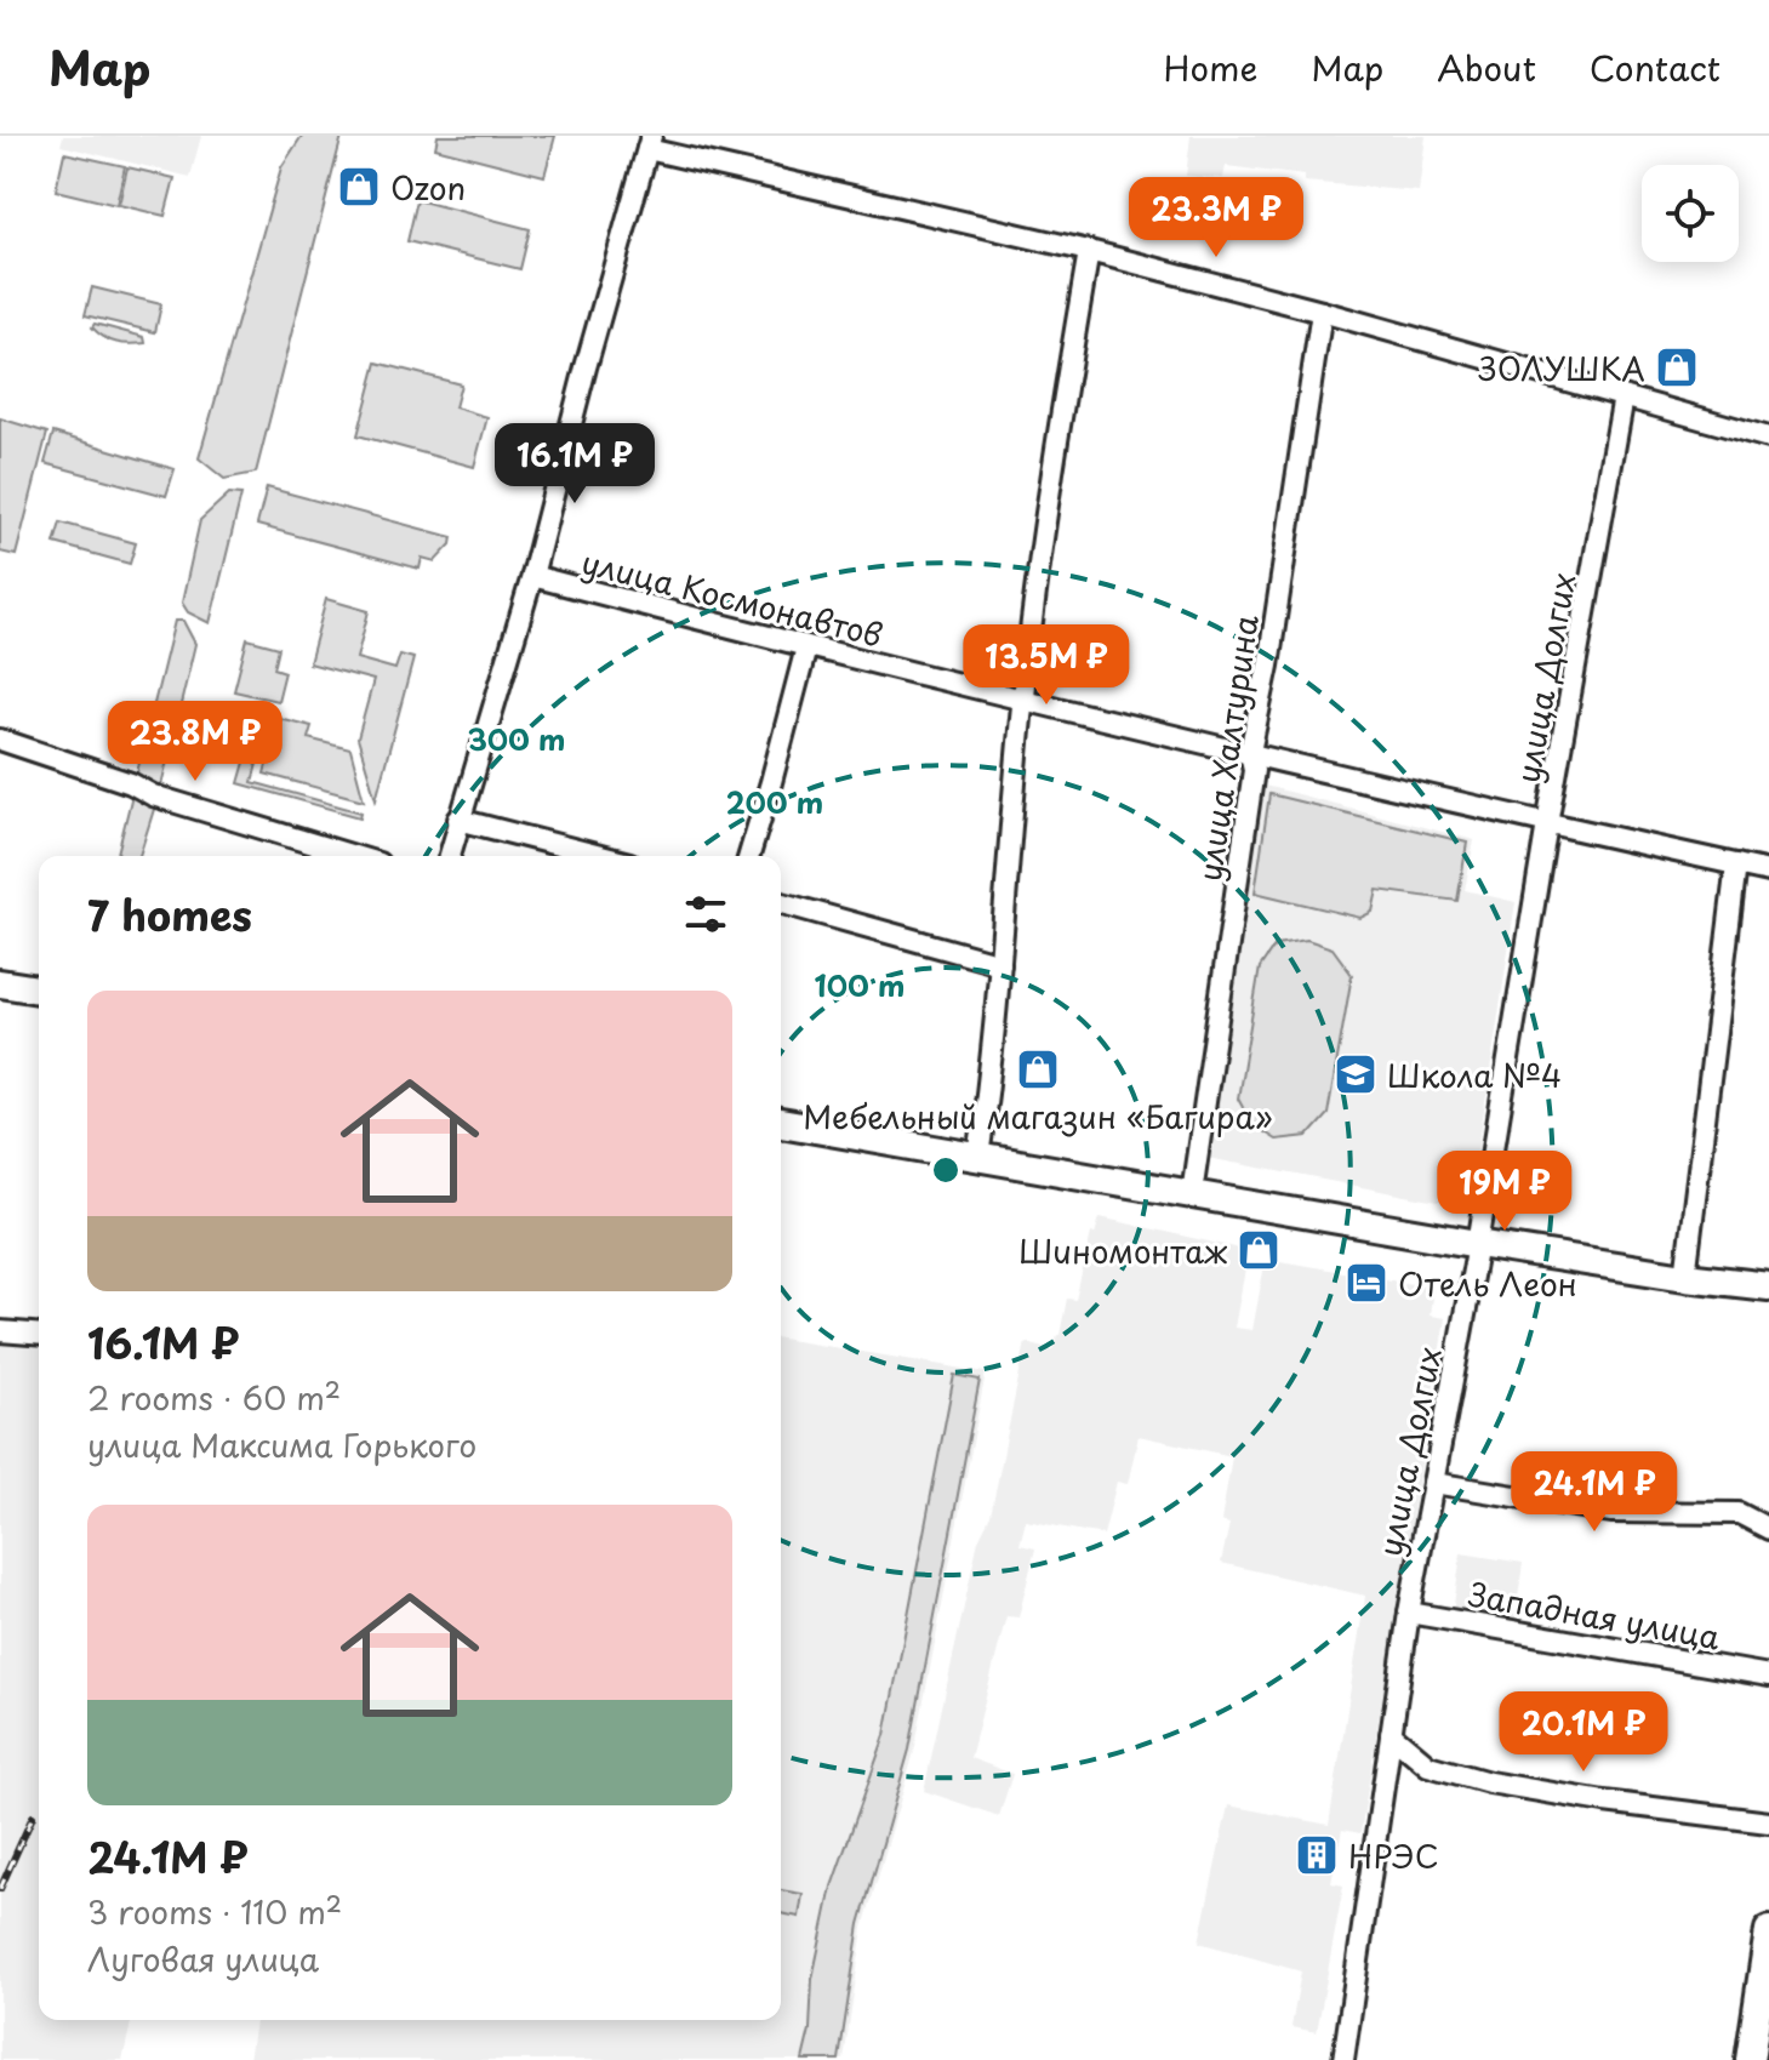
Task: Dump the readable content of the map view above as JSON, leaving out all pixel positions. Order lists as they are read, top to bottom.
{
  "streets": {
    "street": [
      "улица Космонавтов",
      "улица Долгих",
      "улица Халтурина",
      "Западная улица"
    ]
  },
  "crossings": [
    ["улица Космонавтов", "улица Долгих"],
    ["улица Космонавтов", "улица Халтурина"],
    ["улица Долгих", "Западная улица"]
  ],
  "places": {
    "shop": [
      "Ozon",
      "ЗОЛУШКА",
      "Мебельный магазин «Багира»",
      "Шиномонтаж"
    ],
    "school or university": ["Школа №4"],
    "hotel": ["Отель Леон"],
    "building": ["НРЭС"]
  },
  "page": {
    "header": "Map",
    "nav": [
      "Home",
      "Map",
      "About",
      "Contact"
    ],
    "price": [
      "23.3M ₽",
      "16.1M ₽",
      "13.5M ₽",
      "23.8M ₽",
      "19M ₽",
      "24.1M ₽",
      "20.1M ₽"
    ],
    "heading": "7 homes",
    "list": [
      {
        "name": "16.1M ₽",
        "note": "2 rooms · 60 m² · улица Максима Горького"
      },
      {
        "name": "24.1M ₽",
        "note": "3 rooms · 110 m² · Луговая улица"
      }
    ]
  },
  "rings": ["300 m", "200 m", "100 m"]
}
